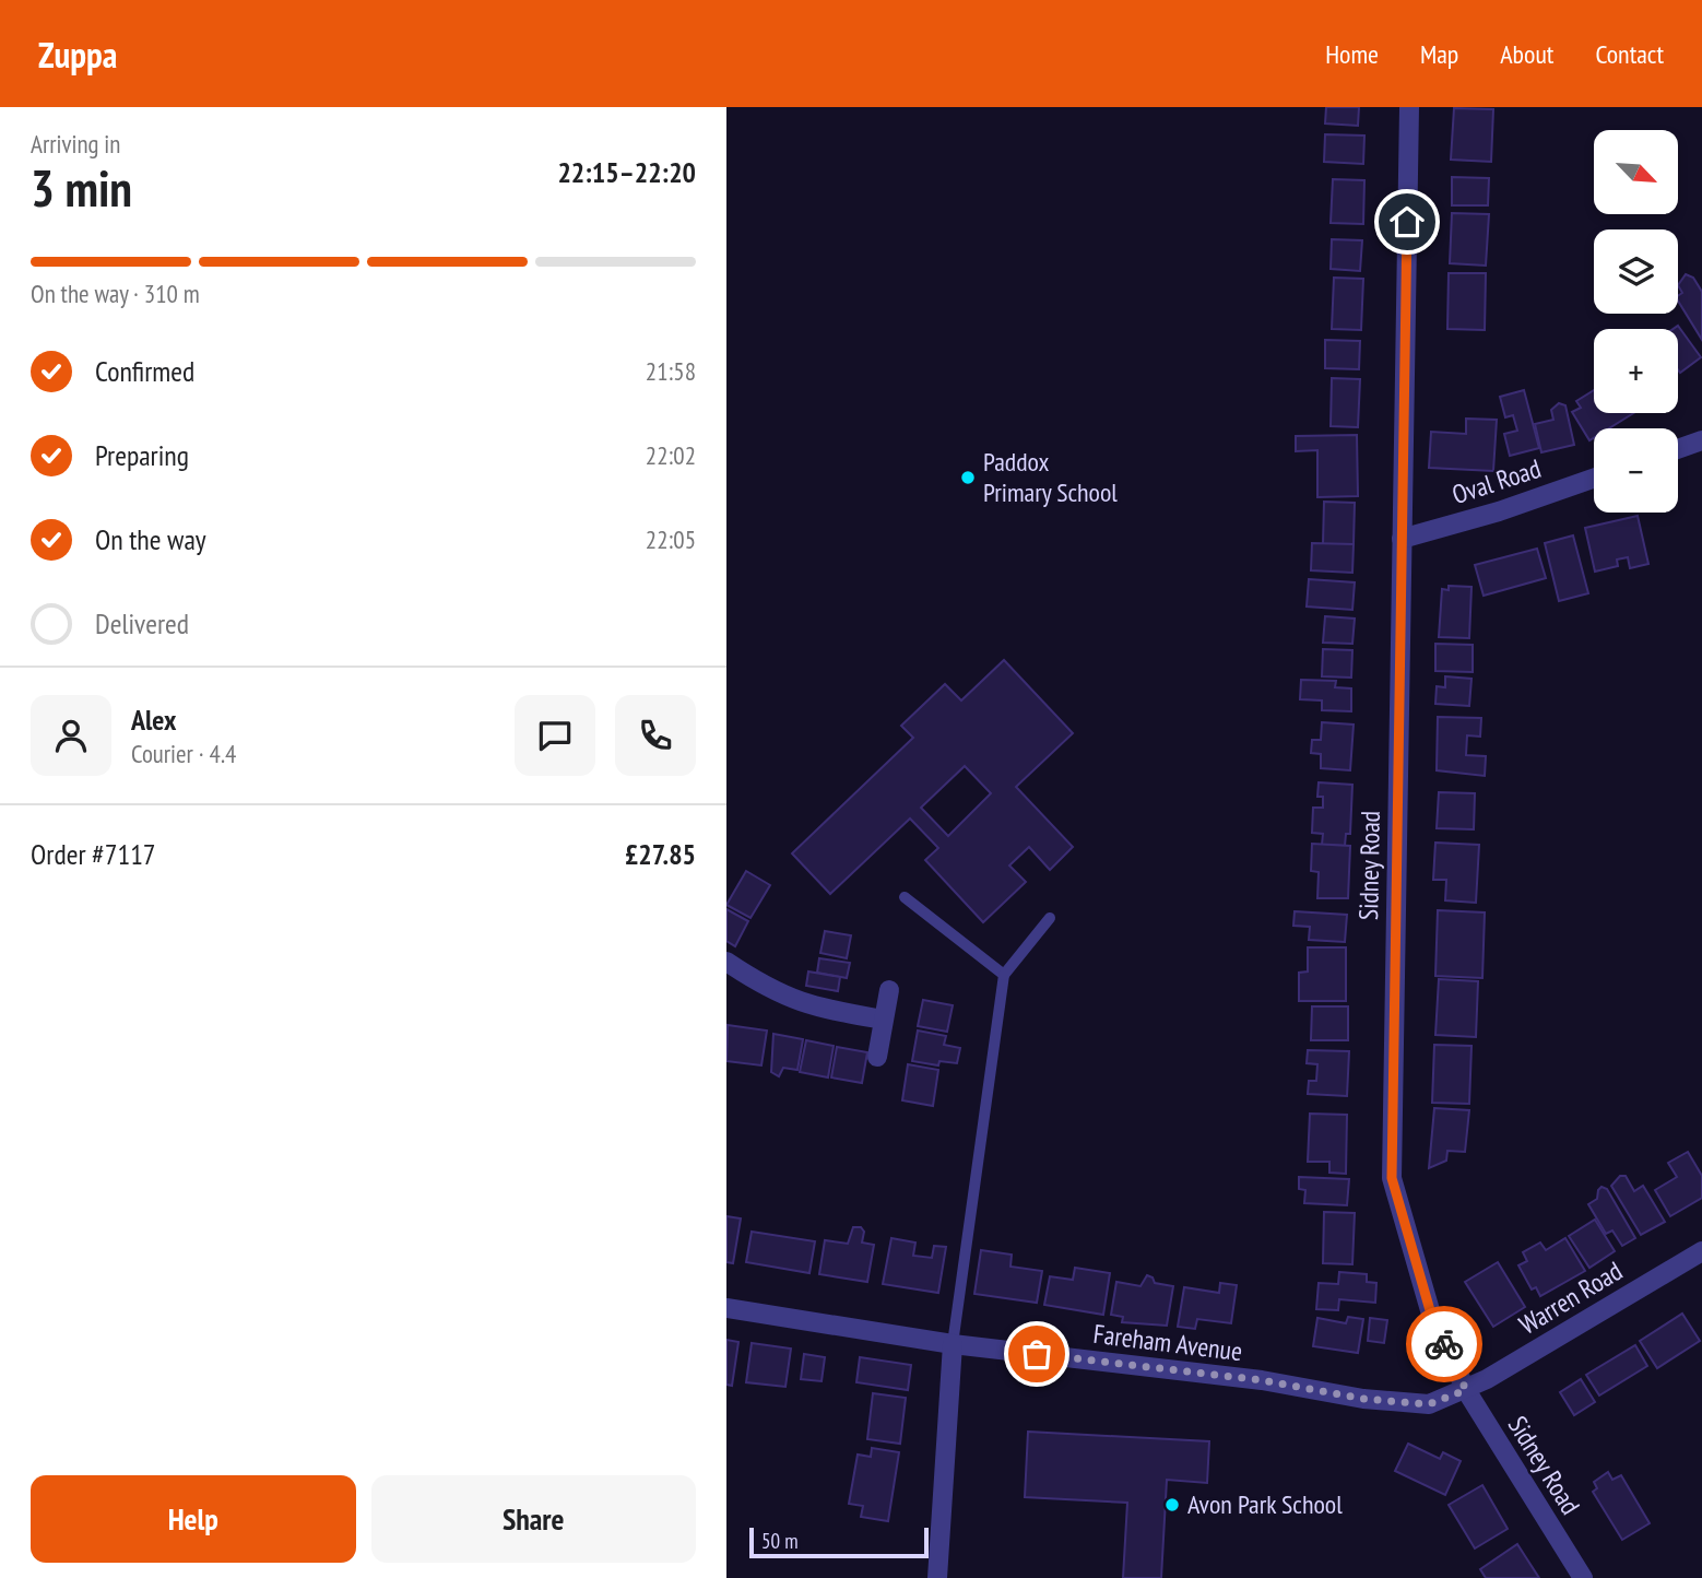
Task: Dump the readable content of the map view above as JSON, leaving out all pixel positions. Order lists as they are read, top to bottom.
{
  "streets": {
    "street": [
      "Oval Road",
      "Sidney Road",
      "Warren Road",
      "Fareham Avenue"
    ]
  },
  "crossings": [
    ["Oval Road", "Sidney Road"],
    ["Sidney Road", "Warren Road"],
    ["Sidney Road", "Fareham Avenue"],
    ["Warren Road", "Fareham Avenue"]
  ],
  "places": ["Paddox Primary School", "Avon Park School"],
  "scale_bar": "50 m",
  "north": "bottom right",
  "page": {
    "header": "Zuppa",
    "nav": [
      "Home",
      "Map",
      "About",
      "Contact"
    ],
    "heading": ["3 min", "Arriving in", "22:15–22:20"],
    "panel": [
      "Alex",
      "Courier · 4.4",
      "Order #7117",
      "£27.85"
    ],
    "map_buttons": ["+", "−"],
    "bar": "On the way · 310 m",
    "list": [
      ["Confirmed", "21:58"],
      ["Preparing", "22:02"],
      ["On the way", "22:05"],
      "Delivered"
    ],
    "buttons": ["Help", "Share"],
    "scale": "50 m"
  }
}
